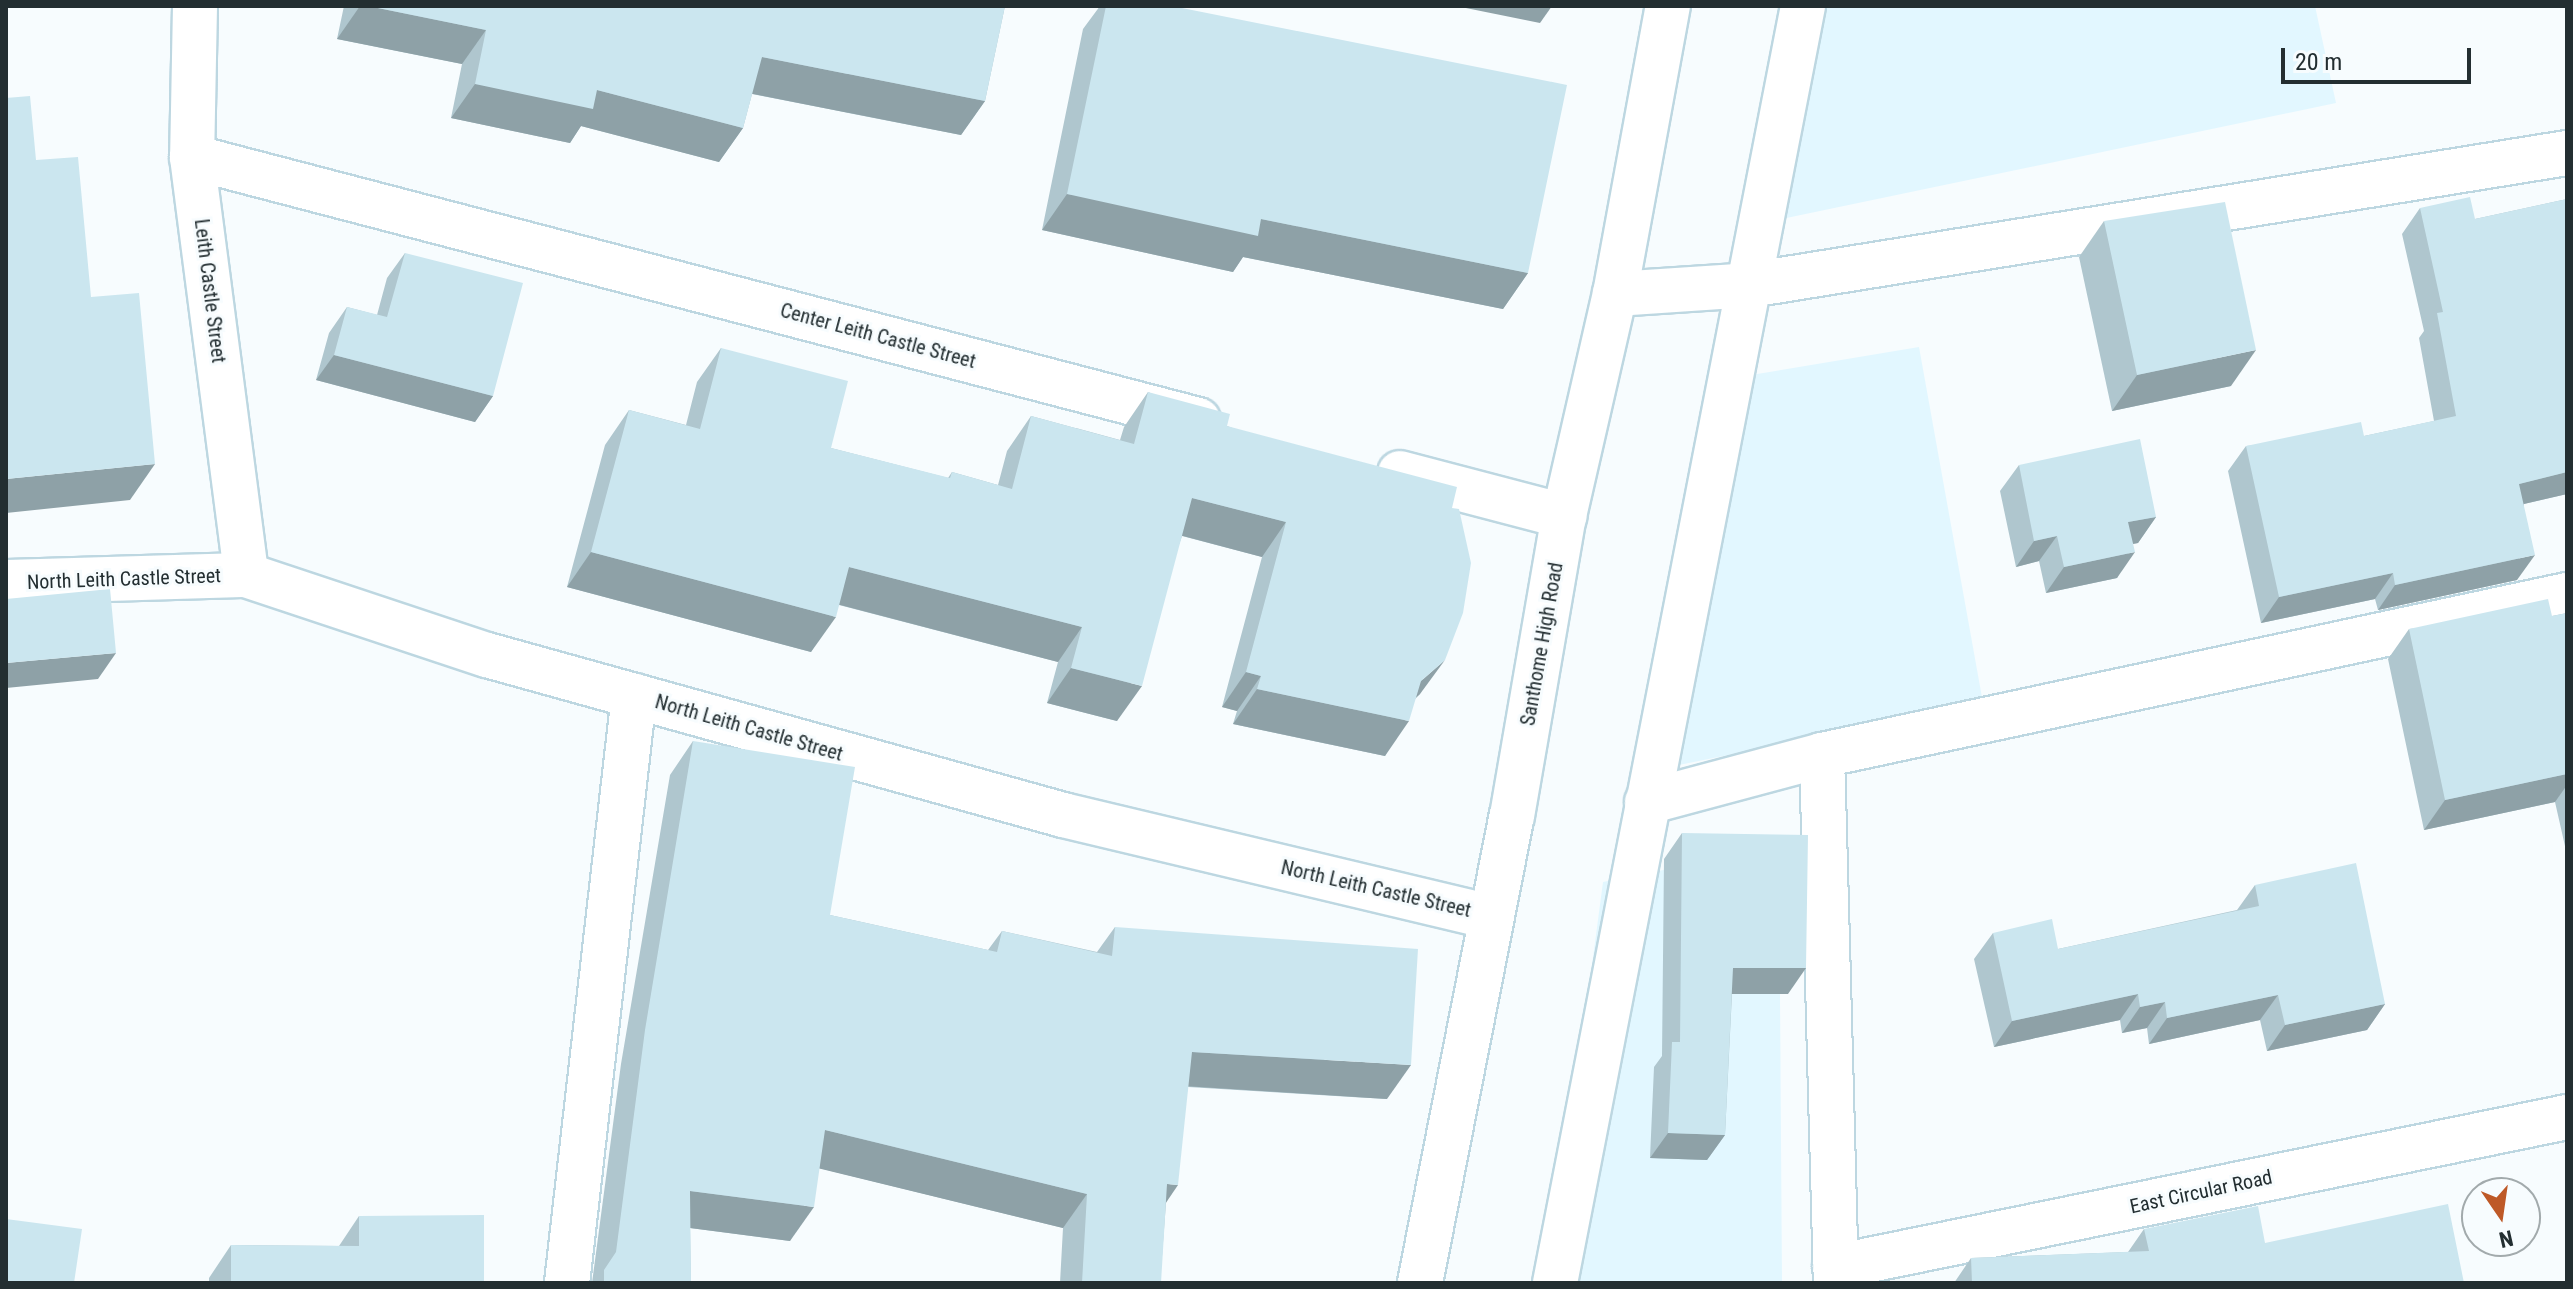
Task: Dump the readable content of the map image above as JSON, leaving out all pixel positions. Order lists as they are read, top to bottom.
{
  "streets": {
    "street": [
      "Leith Castle Street",
      "Center Leith Castle Street",
      "North Leith Castle Street",
      "Santhome High Road",
      "East Circular Road"
    ]
  },
  "crossings": [
    ["Leith Castle Street", "Center Leith Castle Street"],
    ["Leith Castle Street", "North Leith Castle Street"],
    ["North Leith Castle Street", "Santhome High Road"]
  ],
  "scale_bar": "20 m",
  "north": "bottom"
}
